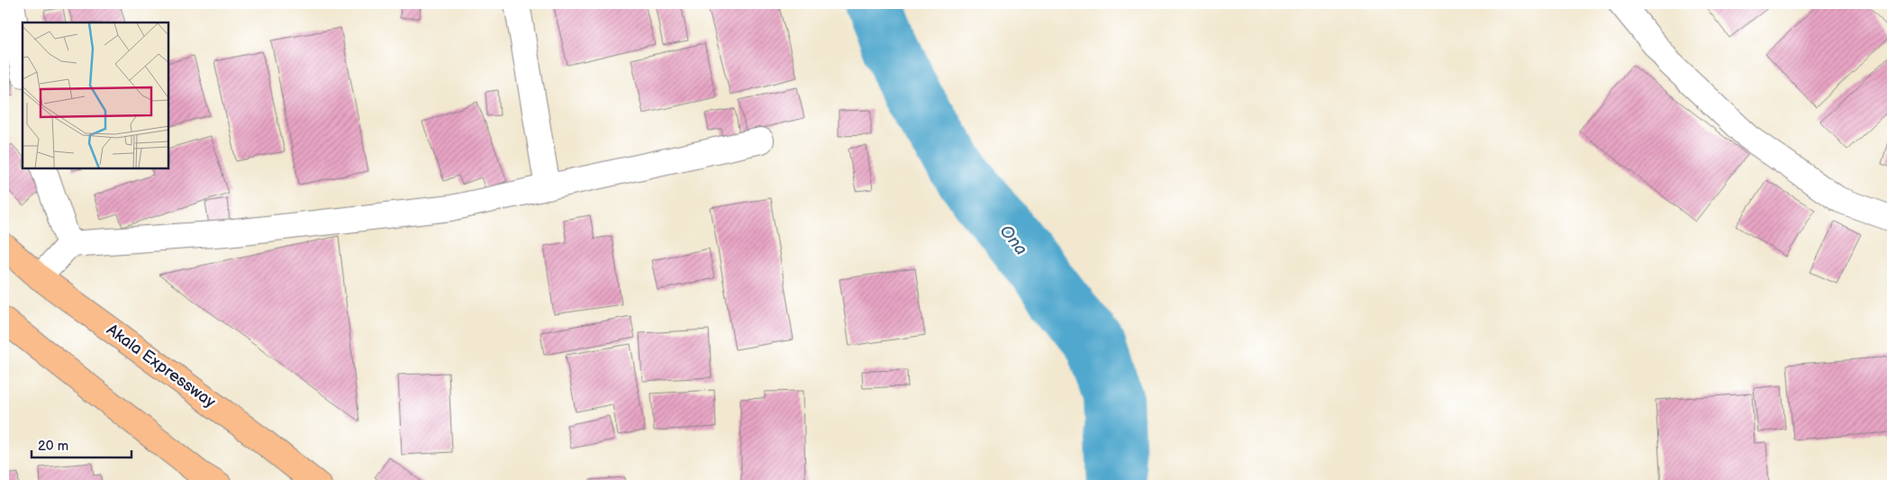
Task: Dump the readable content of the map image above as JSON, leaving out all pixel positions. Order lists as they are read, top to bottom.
{
  "streets": {
    "main road": ["Akala Expressway"]
  },
  "water": ["Ona"],
  "scale_bar": "20 m"
}
